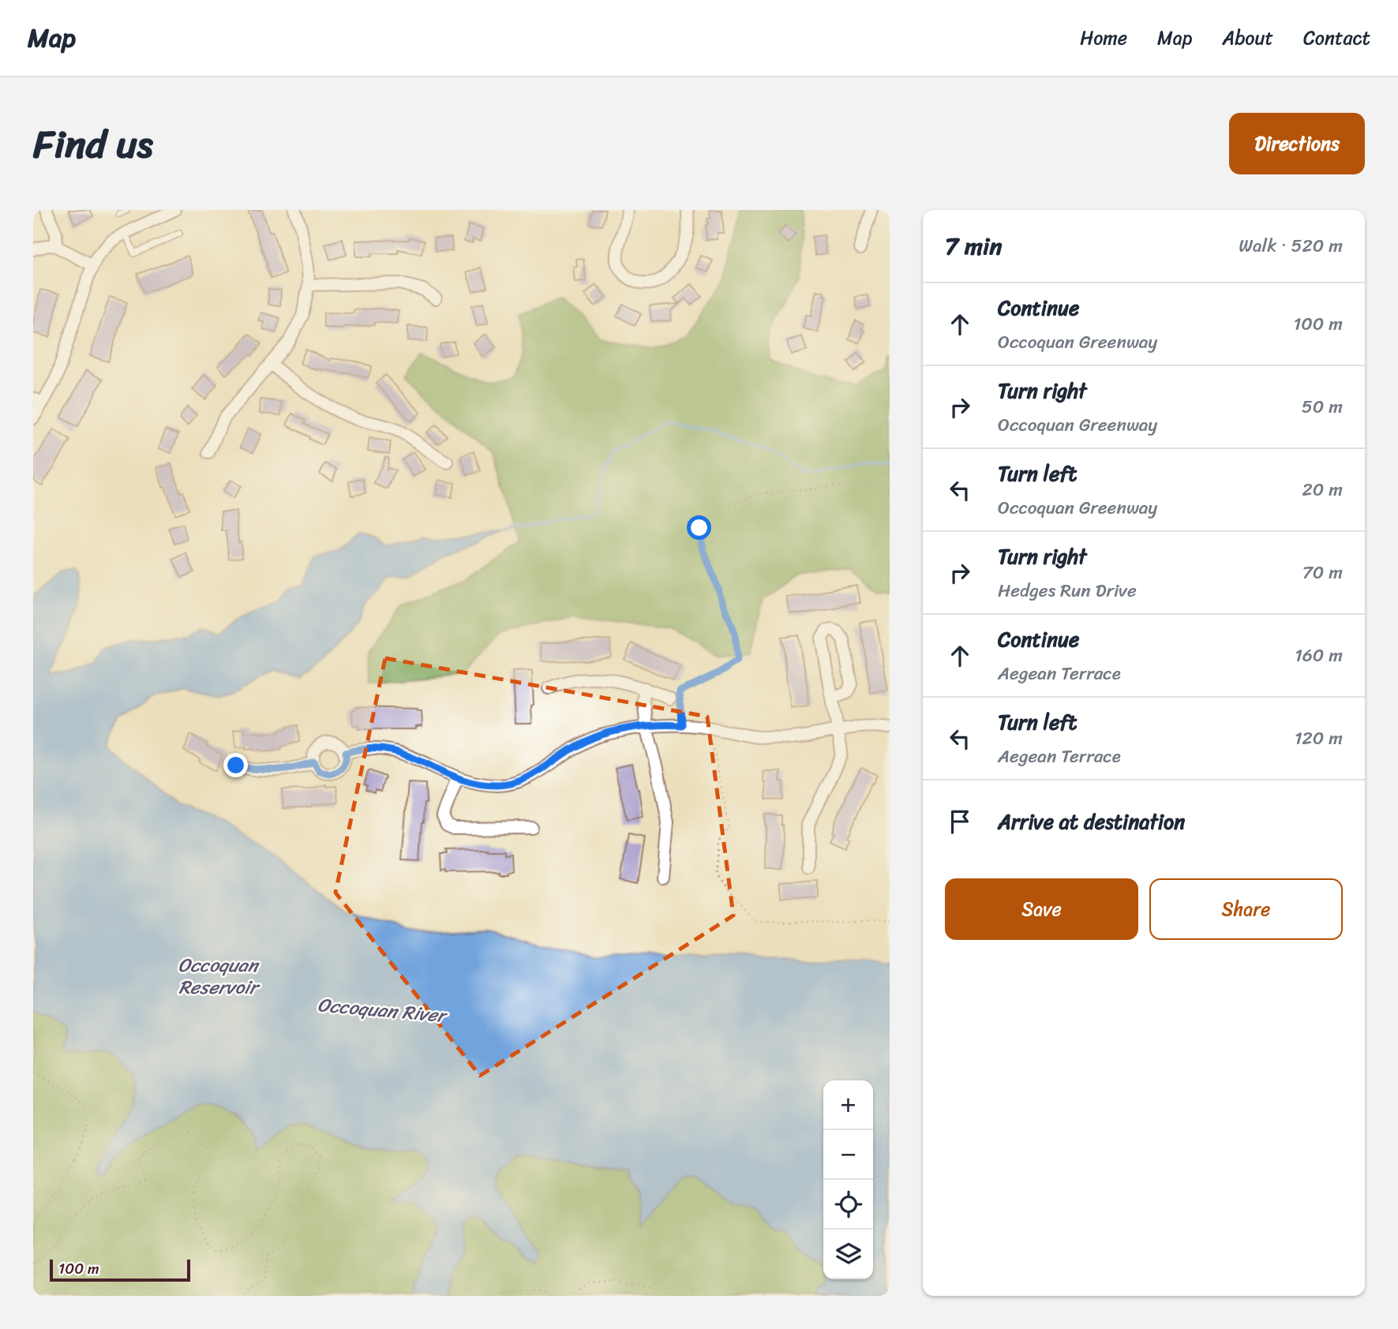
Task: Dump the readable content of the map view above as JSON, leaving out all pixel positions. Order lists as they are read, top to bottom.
{
  "water": ["Occoquan Reservoir", "Occoquan River"],
  "scale_bar": "100 m",
  "page": {
    "header": "Map",
    "nav": [
      "Home",
      "Map",
      "About",
      "Contact"
    ],
    "title": "Find us",
    "buttons": [
      "Directions",
      ["Save", "Share"]
    ],
    "heading": ["7 min", "Walk · 520 m"],
    "list": [
      ["Continue", "Occoquan Greenway", "100 m"],
      ["Turn right", "Occoquan Greenway", "50 m"],
      ["Turn left", "Occoquan Greenway", "20 m"],
      ["Turn right", "Hedges Run Drive", "70 m"],
      ["Continue", "Aegean Terrace", "160 m"],
      ["Turn left", "Aegean Terrace", "120 m"],
      "Arrive at destination"
    ],
    "map_buttons": ["+", "−"],
    "scale": "100 m"
  }
}
